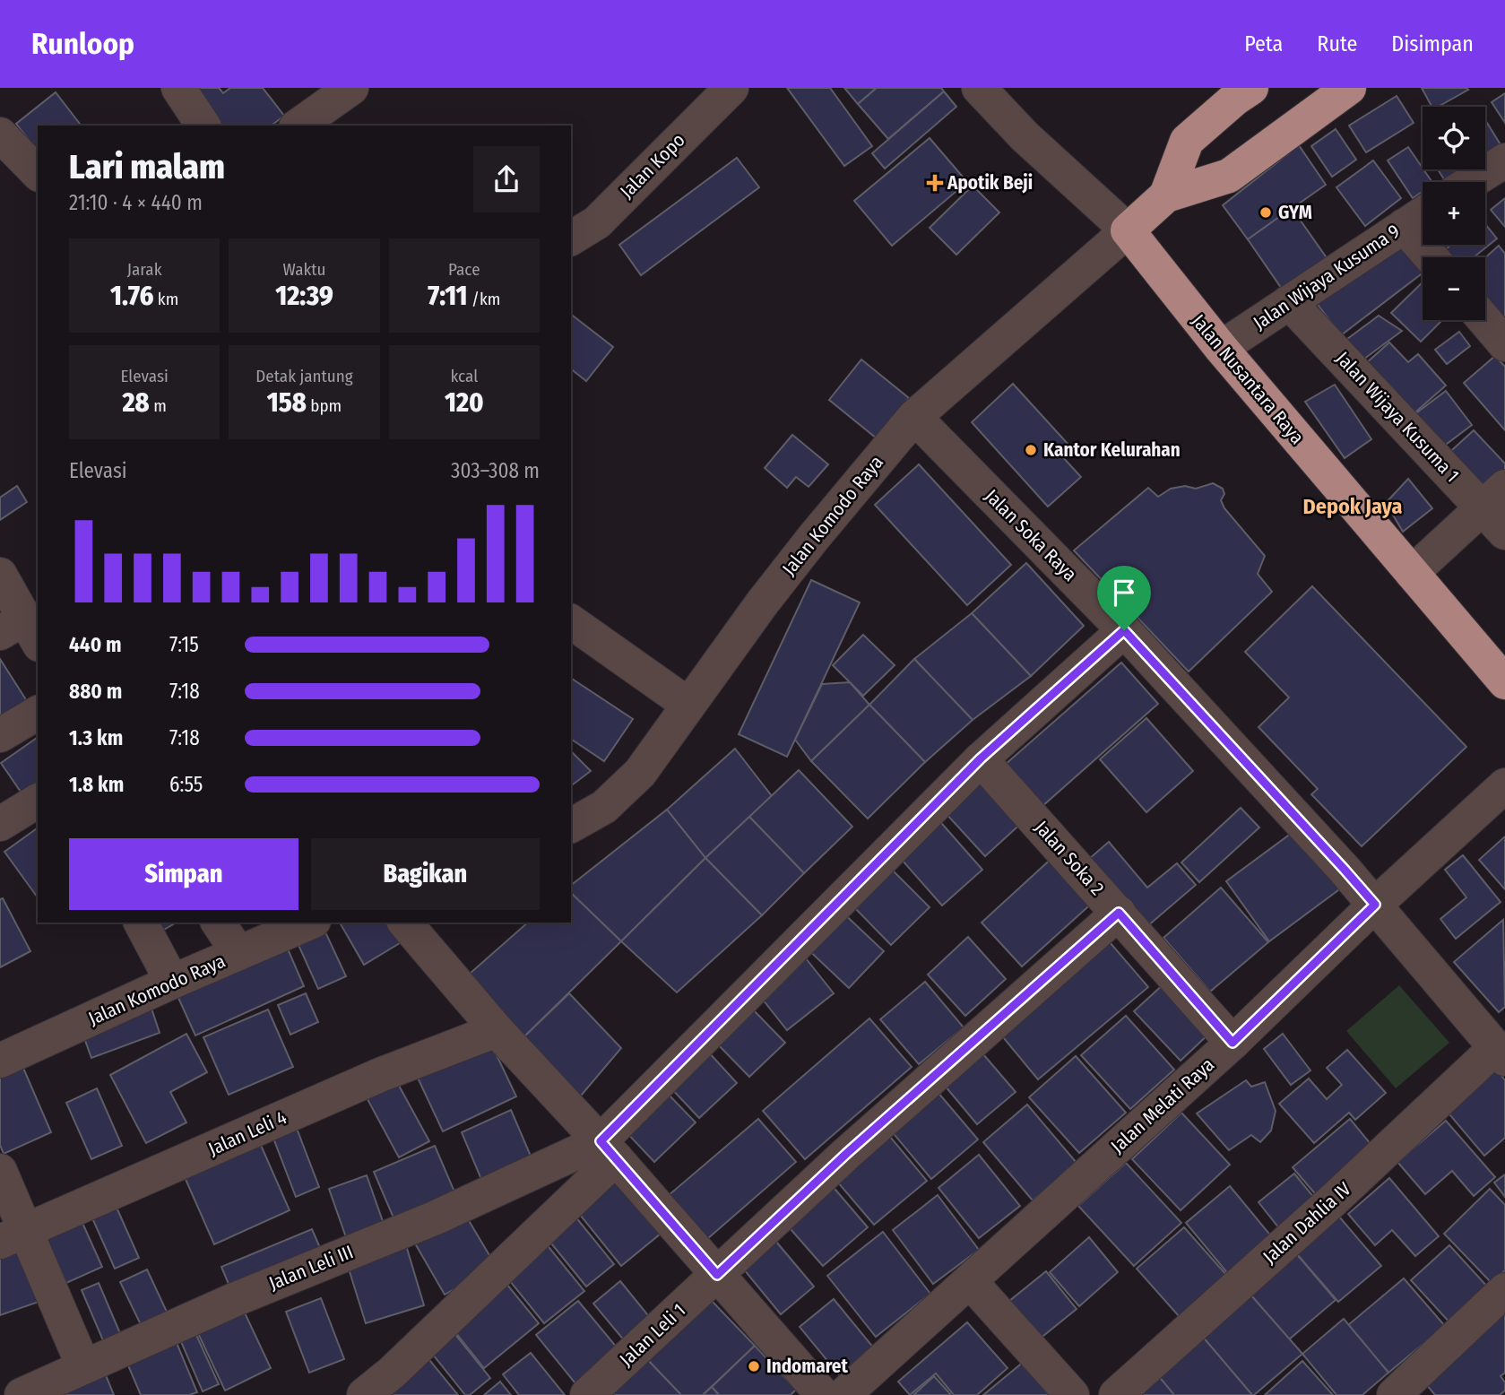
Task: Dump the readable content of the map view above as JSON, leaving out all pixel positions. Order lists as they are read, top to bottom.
{
  "streets": {
    "highway": ["Jalan Nusantara Raya"],
    "street": [
      "Jalan Kopo",
      "Jalan Wijaya Kusuma 9",
      "Jalan Wijaya Kusuma 1",
      "Jalan Komodo Raya",
      "Jalan Soka Raya",
      "Jalan Soka 2",
      "Jalan Melati Raya",
      "Jalan Leli 4",
      "Jalan Dahlia IV",
      "Jalan Leli III",
      "Jalan Leli 1"
    ]
  },
  "crossings": [
    ["Jalan Wijaya Kusuma 9", "Jalan Nusantara Raya"],
    ["Jalan Wijaya Kusuma 9", "Jalan Wijaya Kusuma 1"],
    ["Jalan Nusantara Raya", "Jalan Komodo Raya"],
    ["Jalan Komodo Raya", "Jalan Soka Raya"],
    ["Jalan Soka Raya", "Jalan Melati Raya"],
    ["Jalan Soka Raya", "Jalan Dahlia IV"],
    ["Jalan Soka 2", "Jalan Melati Raya"],
    ["Jalan Soka 2", "Jalan Leli 1"]
  ],
  "districts": ["Depok Jaya"],
  "places": {
    "health": ["Apotik Beji"],
    "other": ["GYM", "Kantor Kelurahan", "Indomaret"]
  },
  "page": {
    "header": "Runloop",
    "nav": ["Peta", "Rute", "Disimpan"],
    "map_buttons": ["+", "−"],
    "heading": ["Lari malam", "21:10 · 4 × 440 m"],
    "stats": [
      ["Jarak", "1.76 km"],
      ["Waktu", "12:39"],
      ["Pace", "7:11 /km"],
      ["Elevasi", "28 m"],
      ["Detak jantung", "158 bpm"],
      ["kcal", "120"]
    ],
    "chart": ["Elevasi", "303–308 m"],
    "list": [
      {
        "name": "440 m",
        "note": "7:15"
      },
      {
        "name": "880 m",
        "note": "7:18"
      },
      {
        "name": "1.3 km",
        "note": "7:18"
      },
      {
        "name": "1.8 km",
        "note": "6:55"
      }
    ],
    "buttons": ["Simpan", "Bagikan"]
  }
}
